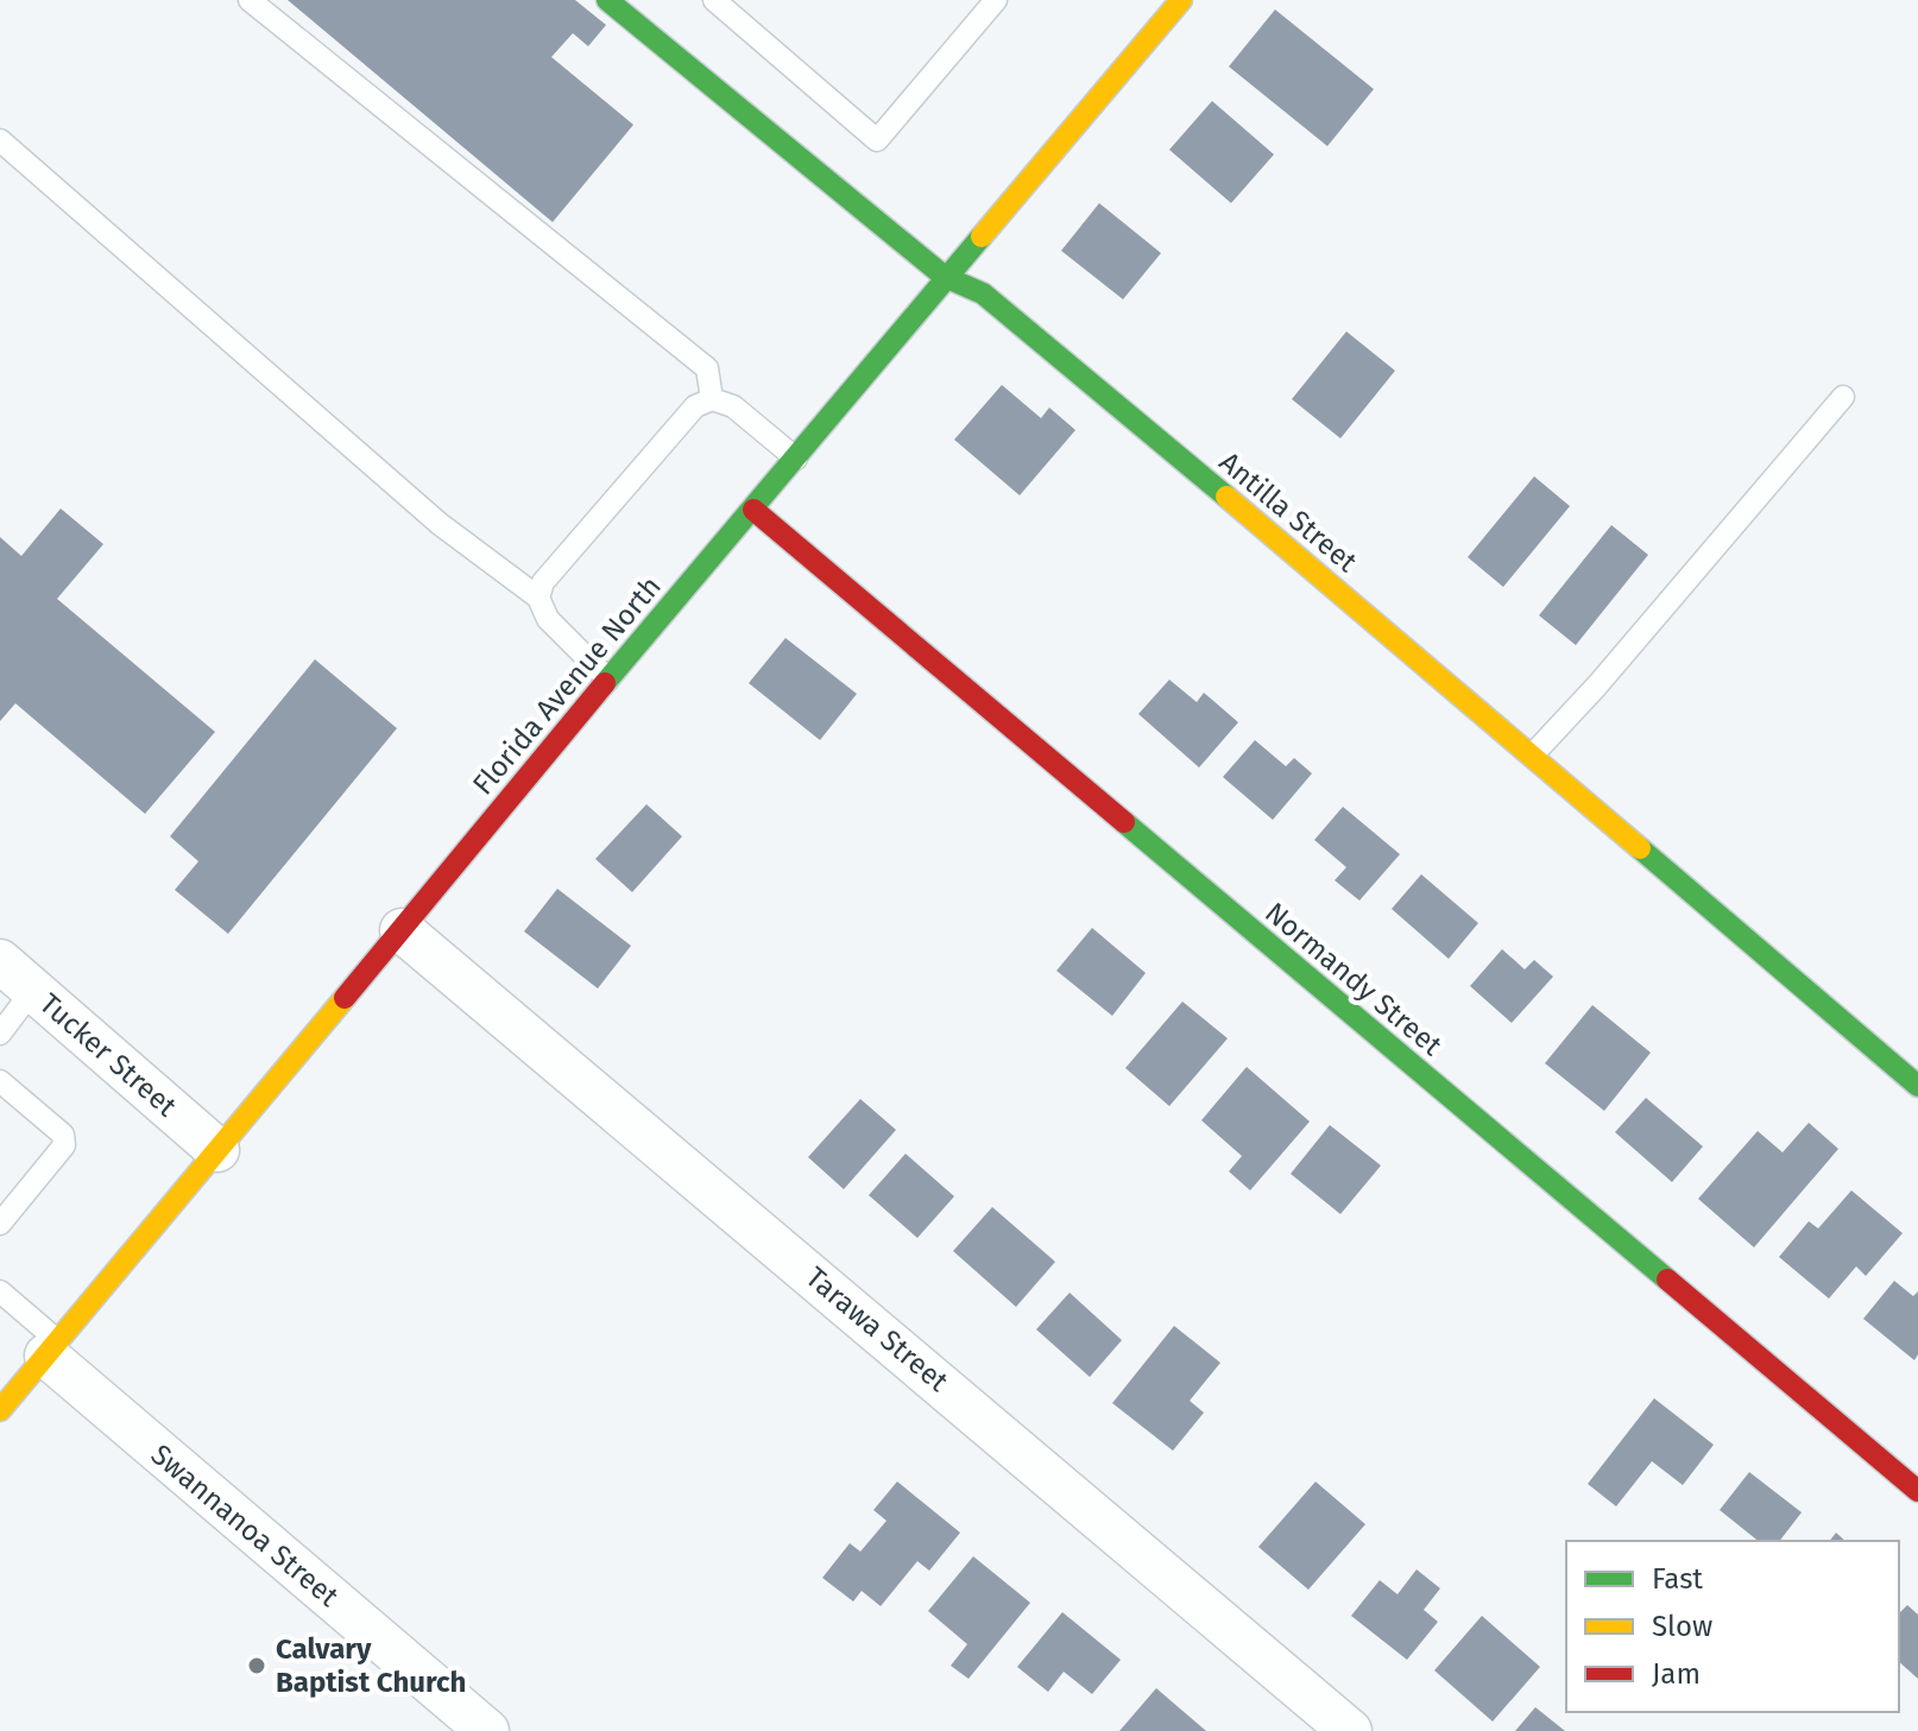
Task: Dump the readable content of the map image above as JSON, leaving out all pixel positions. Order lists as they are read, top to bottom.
{
  "streets": {
    "street": [
      "Antilla Street",
      "Florida Avenue North",
      "Normandy Street",
      "Tucker Street",
      "Tarawa Street",
      "Swannanoa Street"
    ]
  },
  "crossings": [
    ["Antilla Street", "Florida Avenue North"],
    ["Florida Avenue North", "Normandy Street"],
    ["Florida Avenue North", "Tucker Street"],
    ["Florida Avenue North", "Tarawa Street"],
    ["Florida Avenue North", "Swannanoa Street"]
  ],
  "places": ["Calvary Baptist Church"],
  "legend": ["Fast", "Slow", "Jam"]
}
